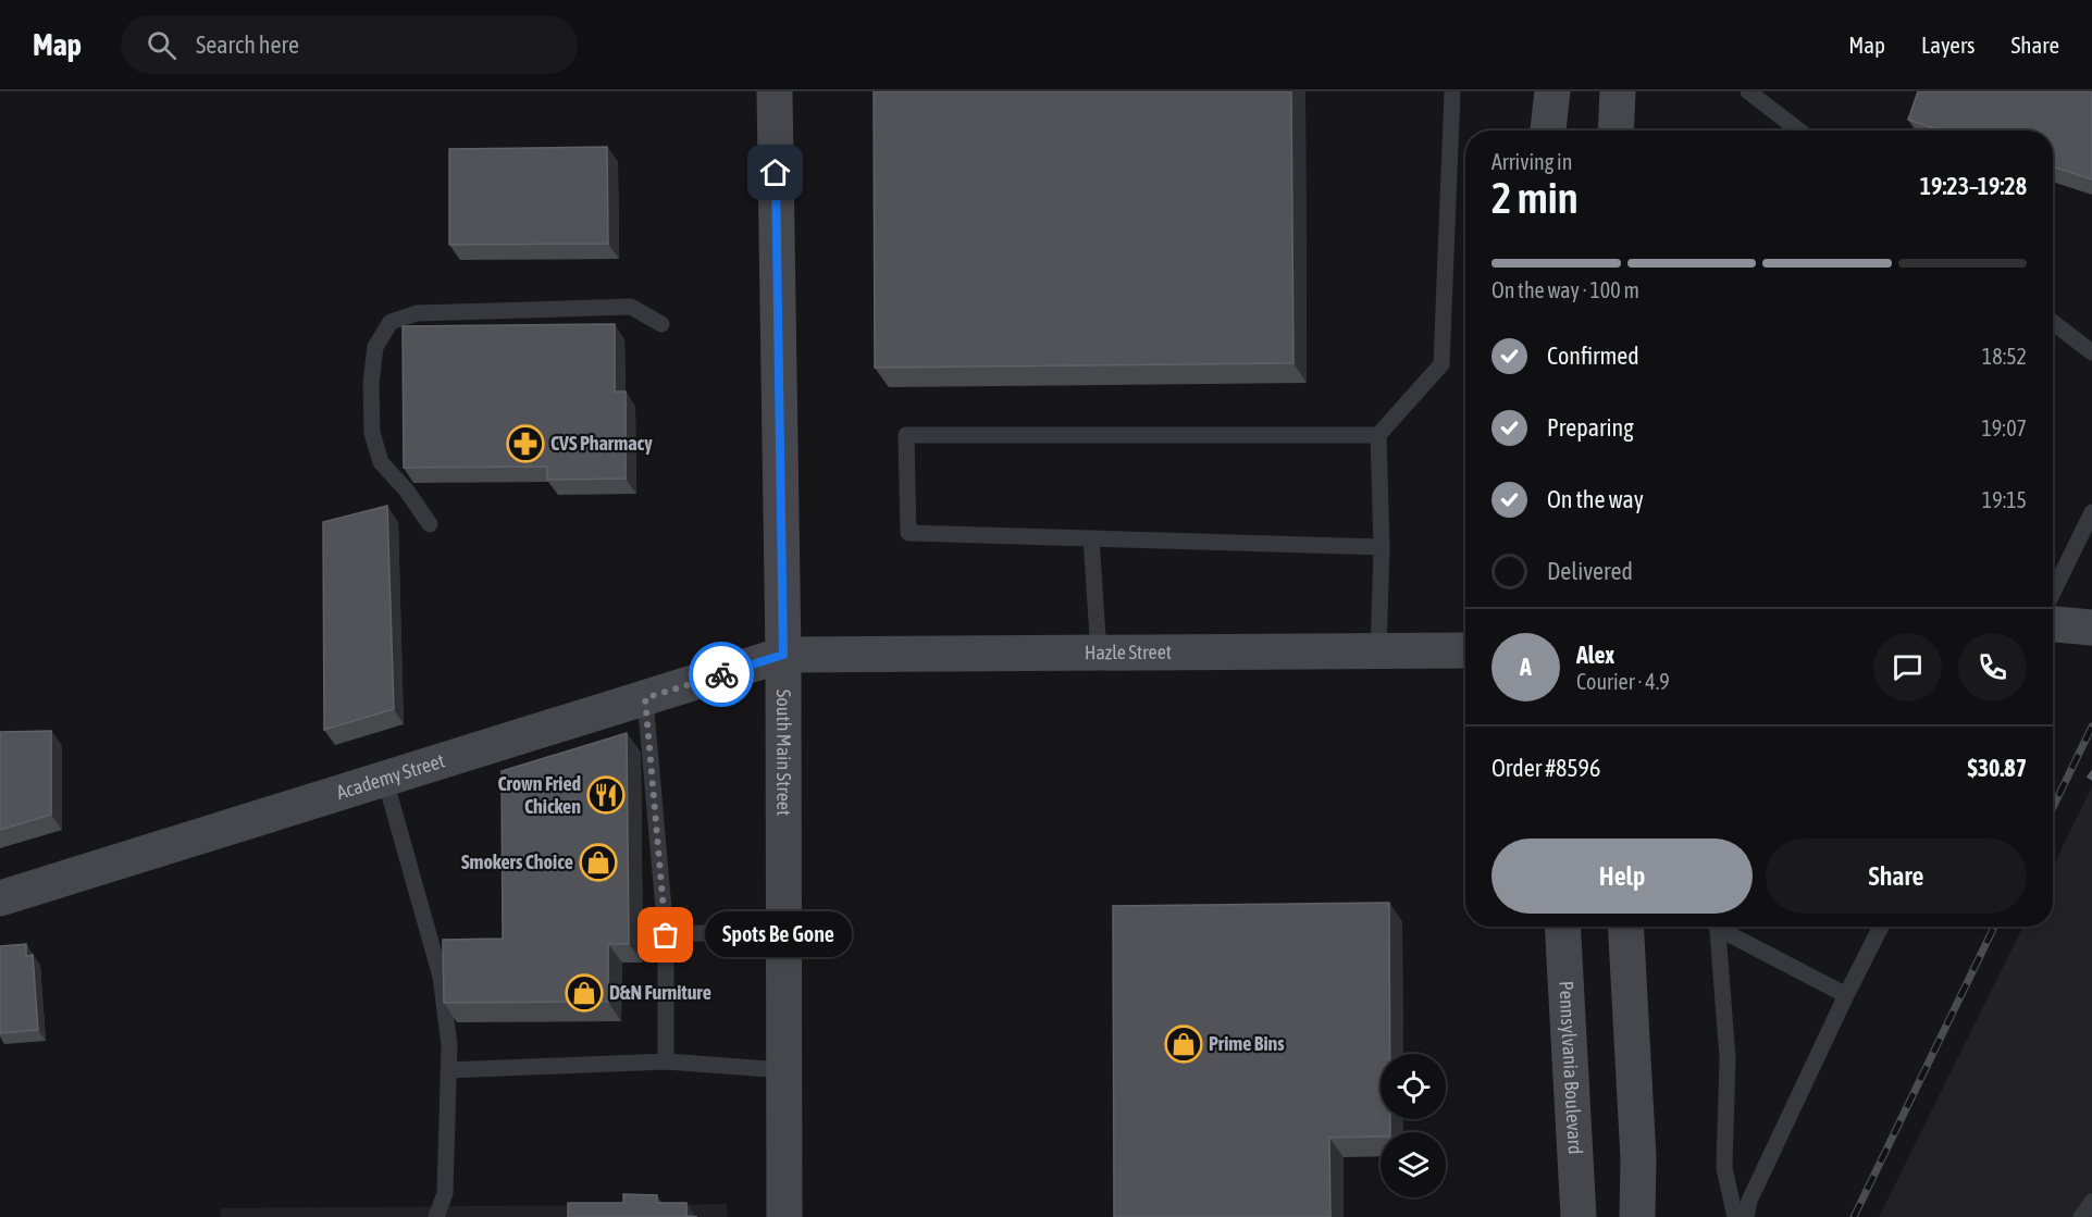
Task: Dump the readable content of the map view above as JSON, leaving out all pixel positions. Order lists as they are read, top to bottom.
{
  "streets": {
    "street": [
      "Hazle Street",
      "South Main Street",
      "Academy Street",
      "Pennsylvania Boulevard"
    ]
  },
  "crossings": [
    ["Hazle Street", "South Main Street"],
    ["Hazle Street", "Academy Street"],
    ["South Main Street", "Academy Street"]
  ],
  "places": {
    "pharmacy": ["CVS Pharmacy"],
    "restaurant": ["Crown Fried Chicken"],
    "shop": ["Smokers Choice", "D&N Furniture", "Prime Bins"],
    "other": ["Spots Be Gone"]
  },
  "page": {
    "header": "Map",
    "search": "Search here",
    "nav": ["Map", "Layers", "Share"],
    "heading": ["2 min", "Arriving in", "19:23–19:28"],
    "panel": [
      "Alex",
      "Courier · 4.9",
      "Order #8596",
      "$30.87"
    ],
    "bar": "On the way · 100 m",
    "list": [
      ["Confirmed", "18:52"],
      ["Preparing", "19:07"],
      ["On the way", "19:15"],
      "Delivered"
    ],
    "round": "A",
    "buttons": ["Help", "Share"],
    "bubble": "Spots Be Gone"
  }
}
